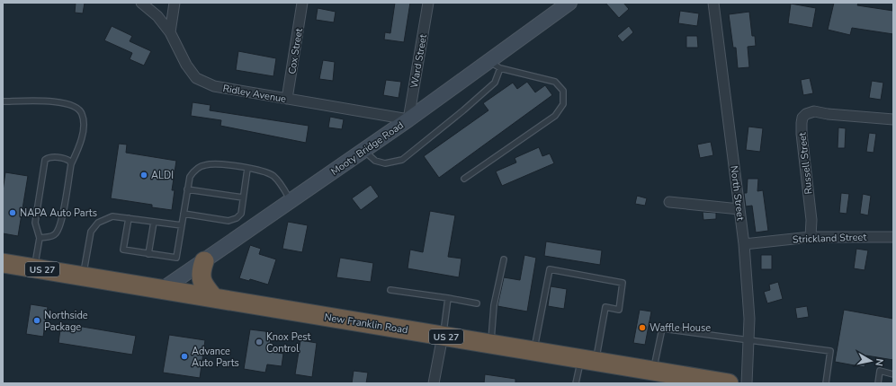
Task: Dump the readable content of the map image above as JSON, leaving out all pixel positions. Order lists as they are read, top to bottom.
{
  "streets": {
    "highway": ["US 27", "New Franklin Road"],
    "street": [
      "Cox Street",
      "Ward Street",
      "Ridley Avenue",
      "Mooty Bridge Road",
      "Russell Street",
      "North Street",
      "Strickland Street"
    ]
  },
  "crossings": [
    ["Cox Street", "Ridley Avenue"],
    ["Ward Street", "Ridley Avenue"],
    ["Ward Street", "Mooty Bridge Road"],
    ["Ridley Avenue", "Mooty Bridge Road"],
    ["Mooty Bridge Road", "New Franklin Road"],
    ["Russell Street", "Strickland Street"],
    ["North Street", "Strickland Street"]
  ],
  "places": [
    "ALDI",
    "NAPA Auto Parts",
    "Northside Package",
    "Waffle House",
    "Knox Pest Control",
    "Advance Auto Parts"
  ],
  "north": "right"
}
